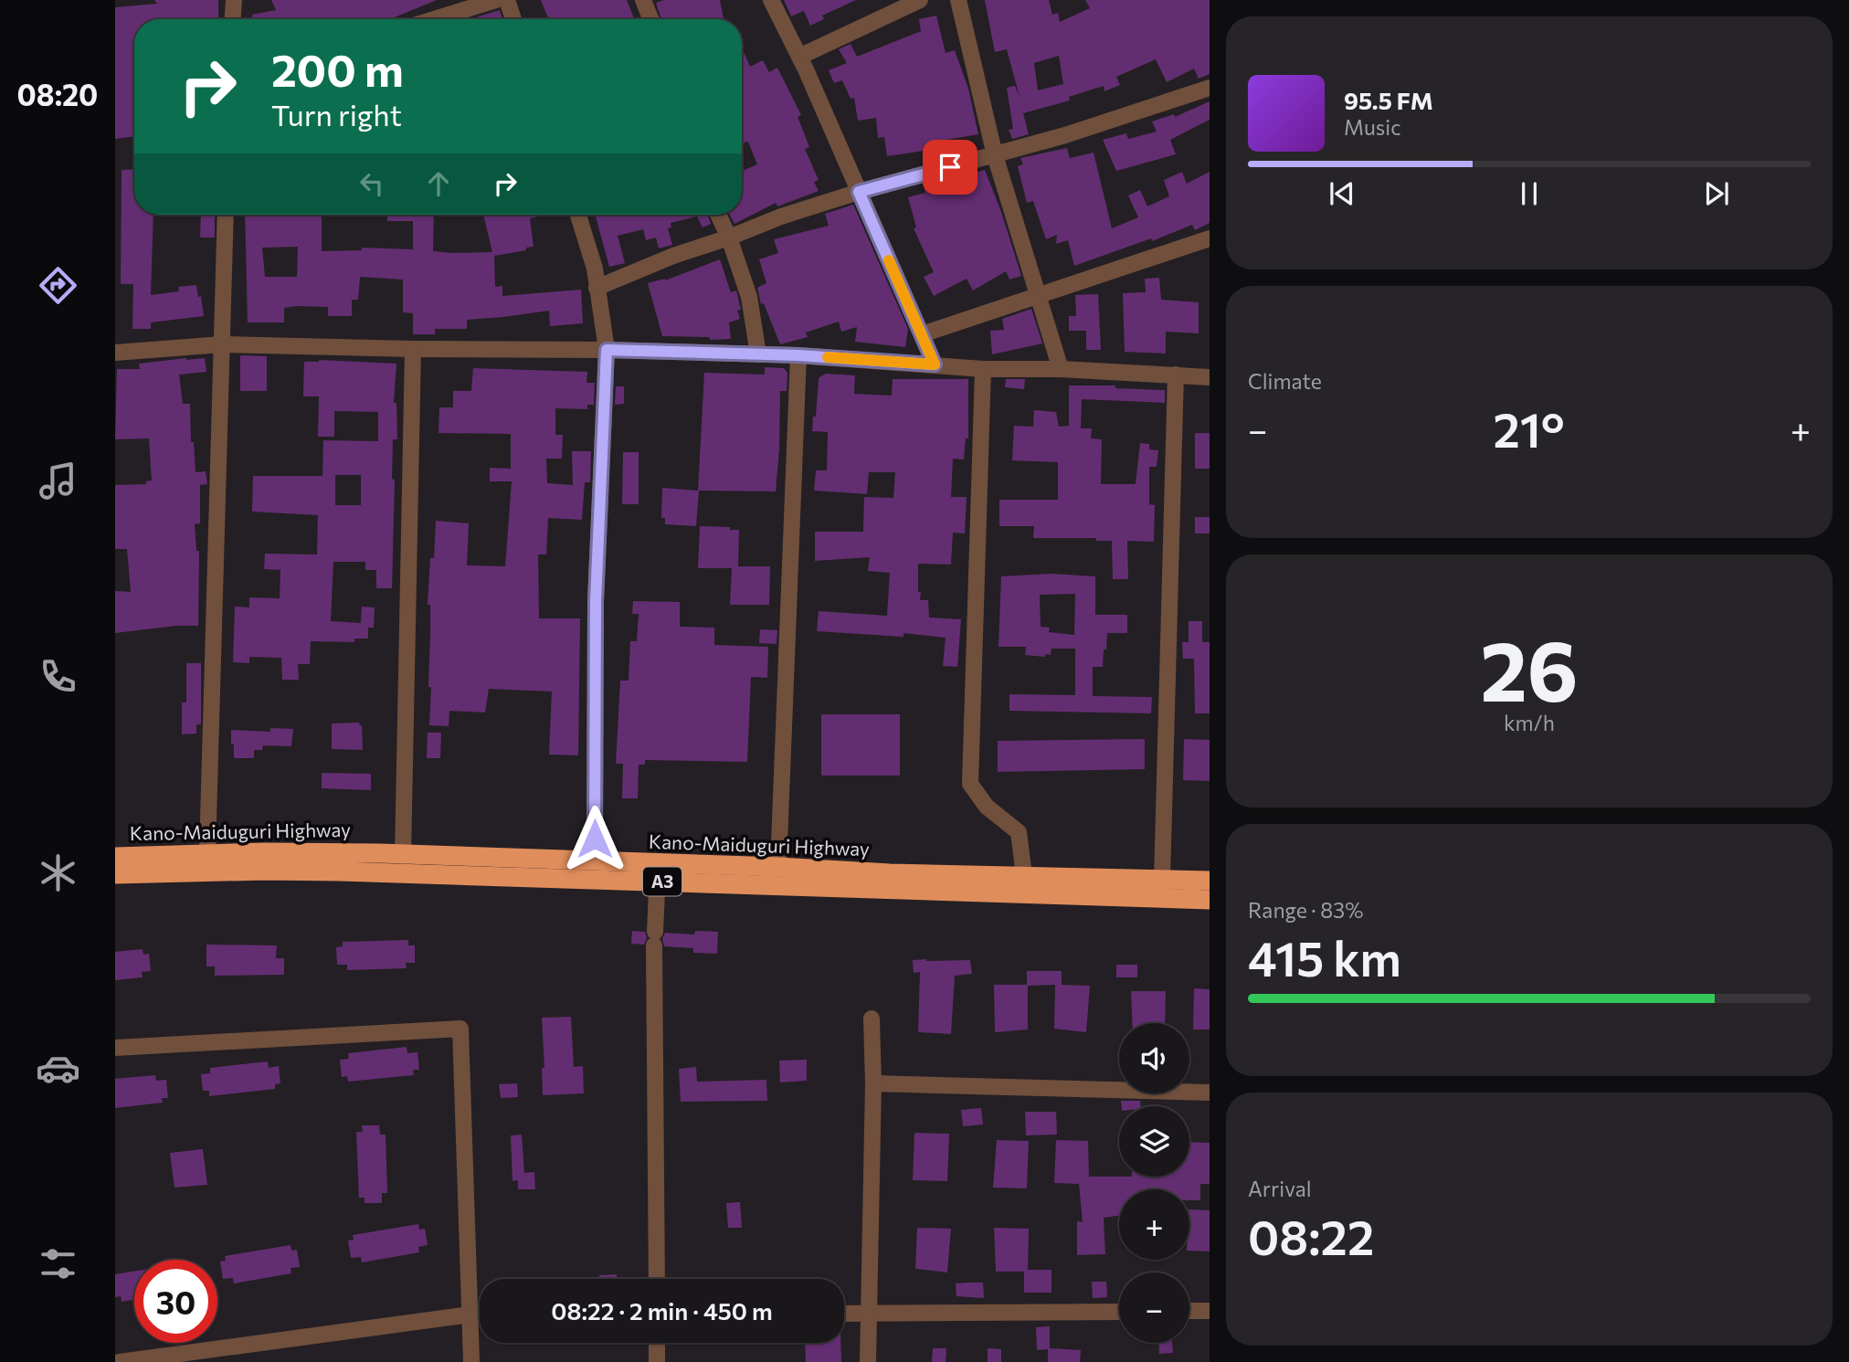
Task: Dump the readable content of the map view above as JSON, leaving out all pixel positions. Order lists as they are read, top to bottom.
{
  "streets": {
    "highway": ["Kano-Maiduguri Highway", "A3"]
  },
  "page": {
    "tabs": "08:20",
    "turn": ["200 m", "Turn right"],
    "song": ["95.5 FM", "Music"],
    "tile": [
      "Climate",
      ["26", "km/h"],
      ["Range · 83%", "415 km"],
      ["Arrival", "08:22"]
    ],
    "heat": ["−", "21°", "+"],
    "map_buttons": ["+", "−"],
    "limit": "30",
    "trip": "08:22 · 2 min · 450 m"
  }
}
